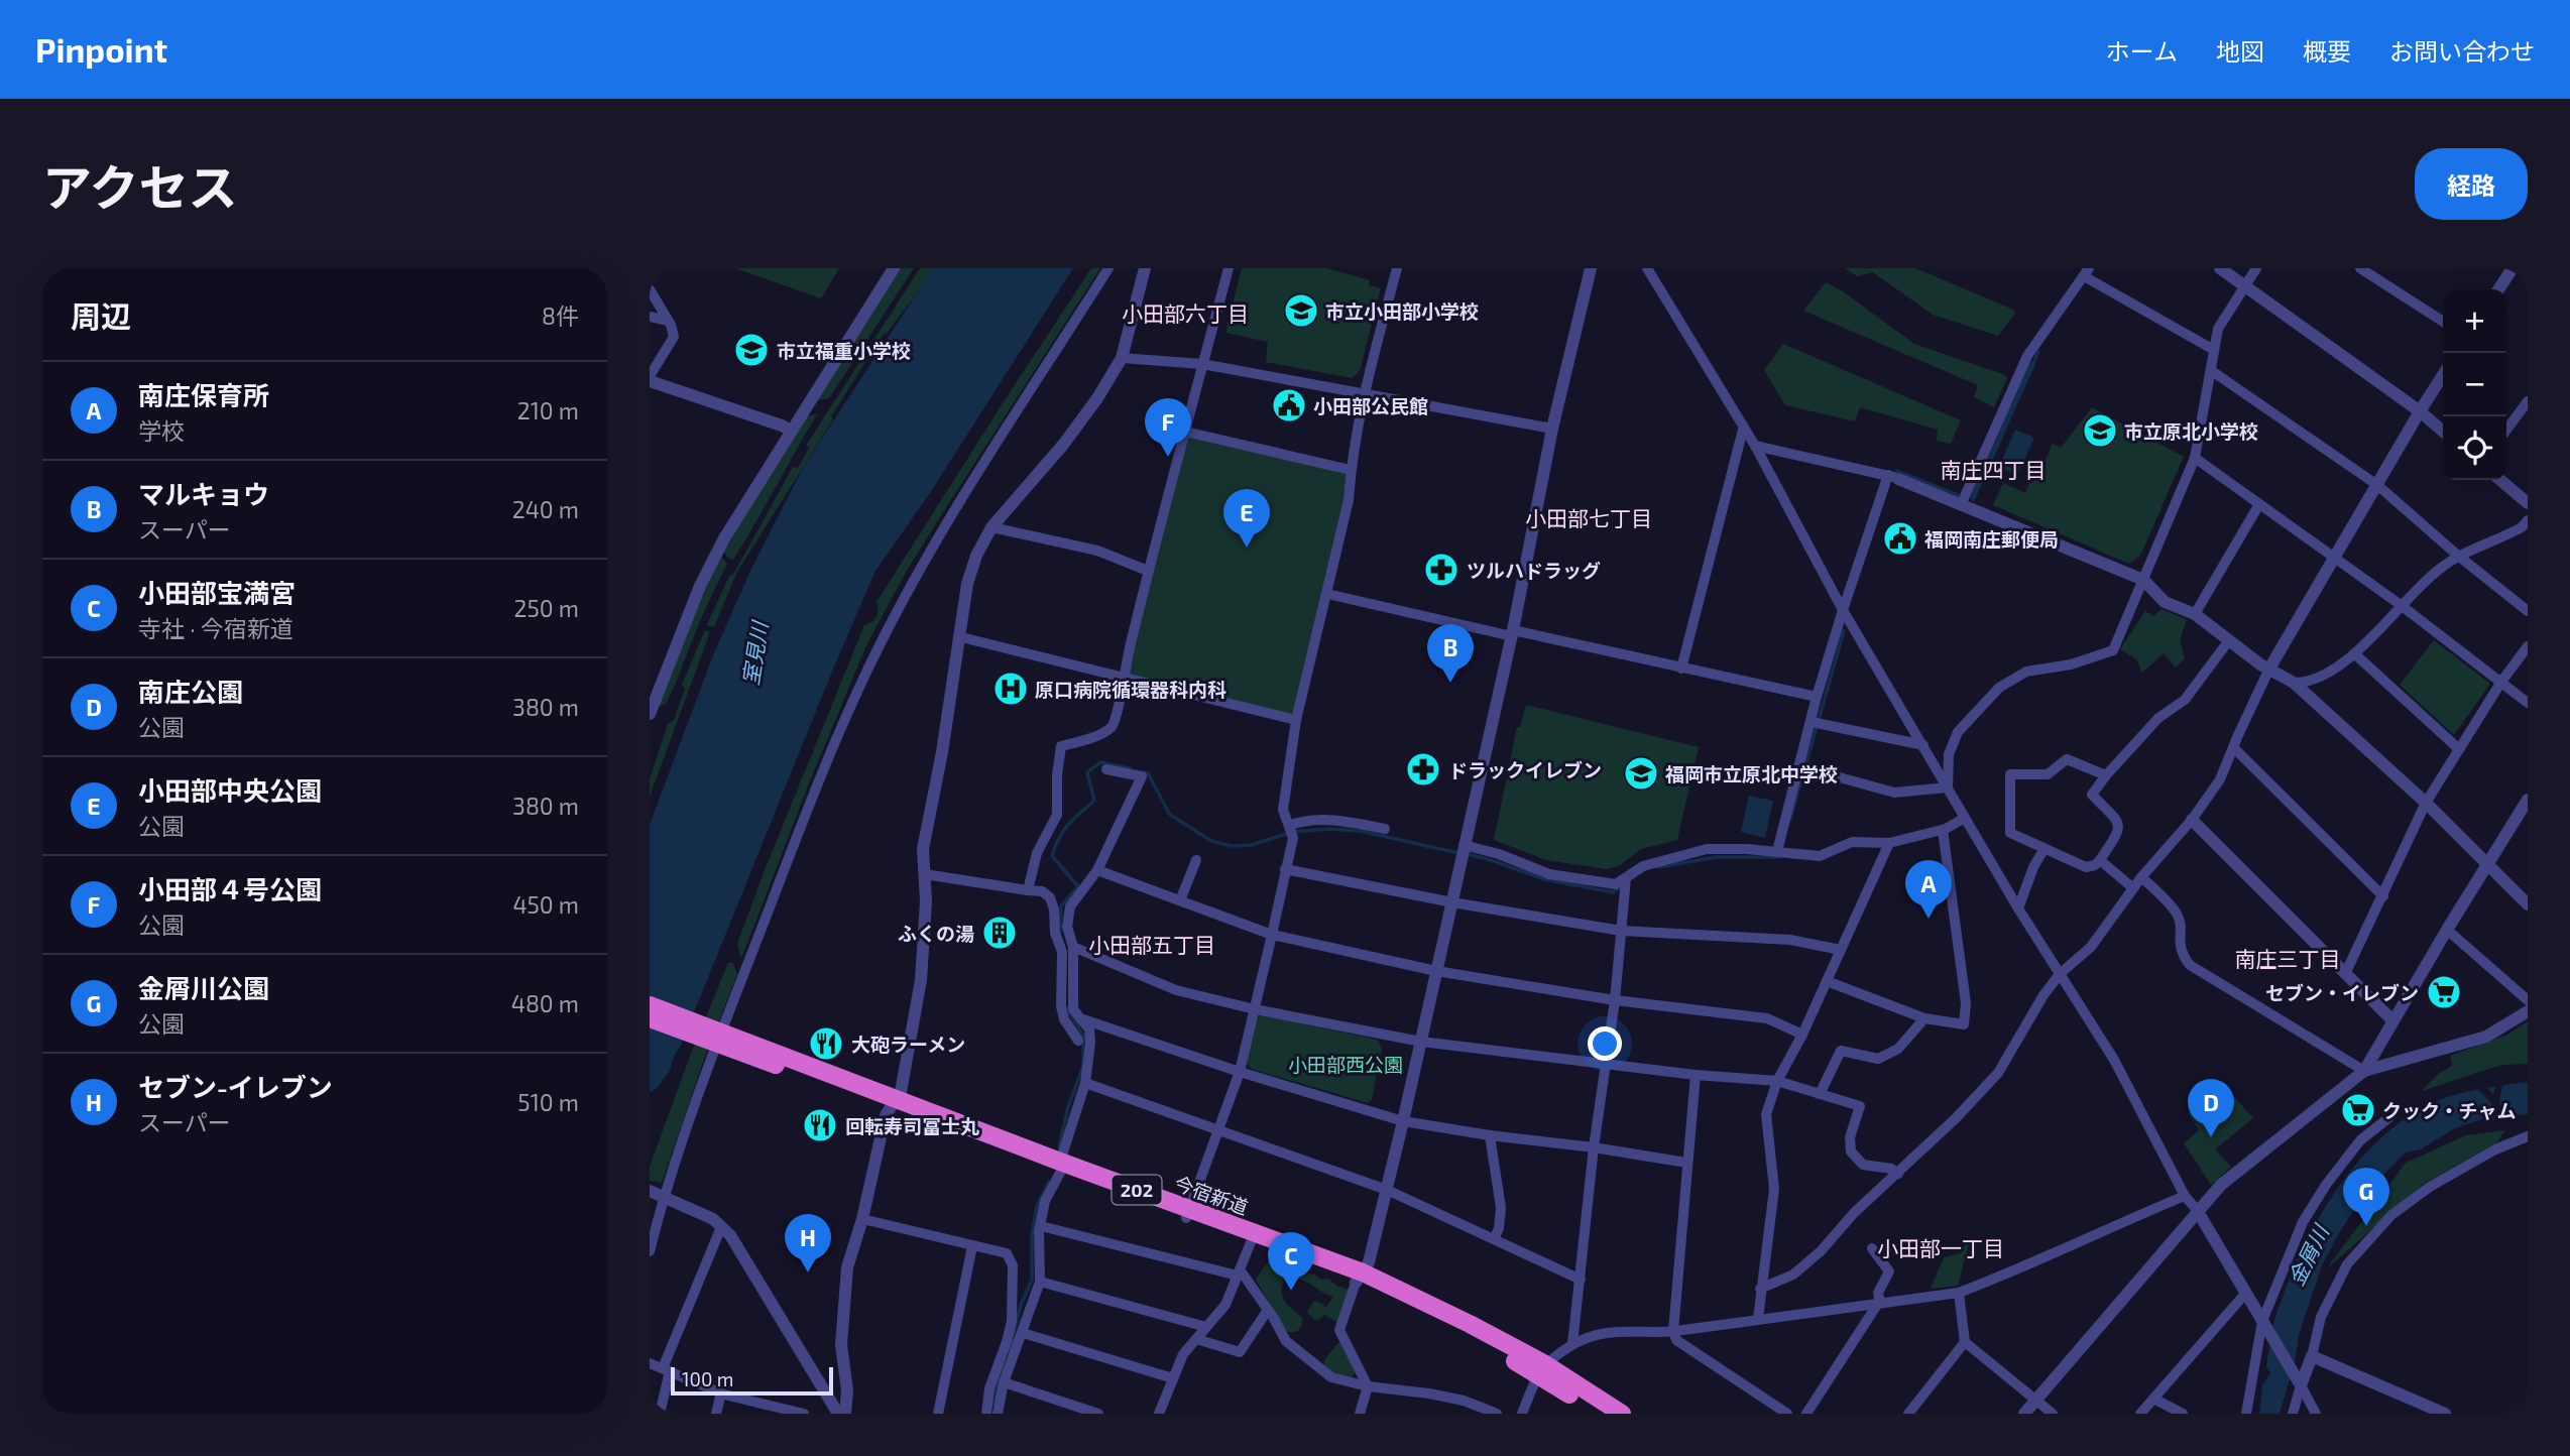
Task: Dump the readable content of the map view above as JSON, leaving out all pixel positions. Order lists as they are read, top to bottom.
{
  "streets": {
    "highway": ["202", "今宿新道"]
  },
  "districts": [
    "小田部六丁目",
    "南庄四丁目",
    "小田部七丁目",
    "小田部五丁目",
    "南庄三丁目",
    "小田部一丁目"
  ],
  "water": ["室見川", "金屑川"],
  "parks": ["小田部西公園"],
  "places": {
    "school or university": [
      "市立小田部小学校",
      "市立福重小学校",
      "市立原北小学校",
      "福岡市立原北中学校"
    ],
    "public building": ["小田部公民館", "福岡南庄郵便局"],
    "pharmacy": ["ツルハドラッグ", "ドラックイレブン"],
    "hospital": ["原口病院循環器科内科"],
    "building": ["ふくの湯"],
    "supermarket": ["セブン・イレブン", "クック・チャム"],
    "restaurant": ["大砲ラーメン", "回転寿司冨士丸"]
  },
  "scale_bar": "100 m",
  "page": {
    "header": "Pinpoint",
    "nav": [
      "ホーム",
      "地図",
      "概要",
      "お問い合わせ"
    ],
    "title": "アクセス",
    "buttons": "経路",
    "heading": ["周辺", "8件"],
    "map_buttons": ["+", "−"],
    "list": [
      {
        "mark": "A",
        "name": "南庄保育所",
        "note": "学校",
        "value": "210 m"
      },
      {
        "mark": "B",
        "name": "マルキョウ",
        "note": "スーパー",
        "value": "240 m"
      },
      {
        "mark": "C",
        "name": "小田部宝満宮",
        "note": "寺社 · 今宿新道",
        "value": "250 m"
      },
      {
        "mark": "D",
        "name": "南庄公園",
        "note": "公園",
        "value": "380 m"
      },
      {
        "mark": "E",
        "name": "小田部中央公園",
        "note": "公園",
        "value": "380 m"
      },
      {
        "mark": "F",
        "name": "小田部４号公園",
        "note": "公園",
        "value": "450 m"
      },
      {
        "mark": "G",
        "name": "金屑川公園",
        "note": "公園",
        "value": "480 m"
      },
      {
        "mark": "H",
        "name": "セブン-イレブン",
        "note": "スーパー",
        "value": "510 m"
      }
    ],
    "pins": [
      "F",
      "E",
      "B",
      "A",
      "D",
      "G",
      "H",
      "C"
    ],
    "scale": "100 m"
  }
}
